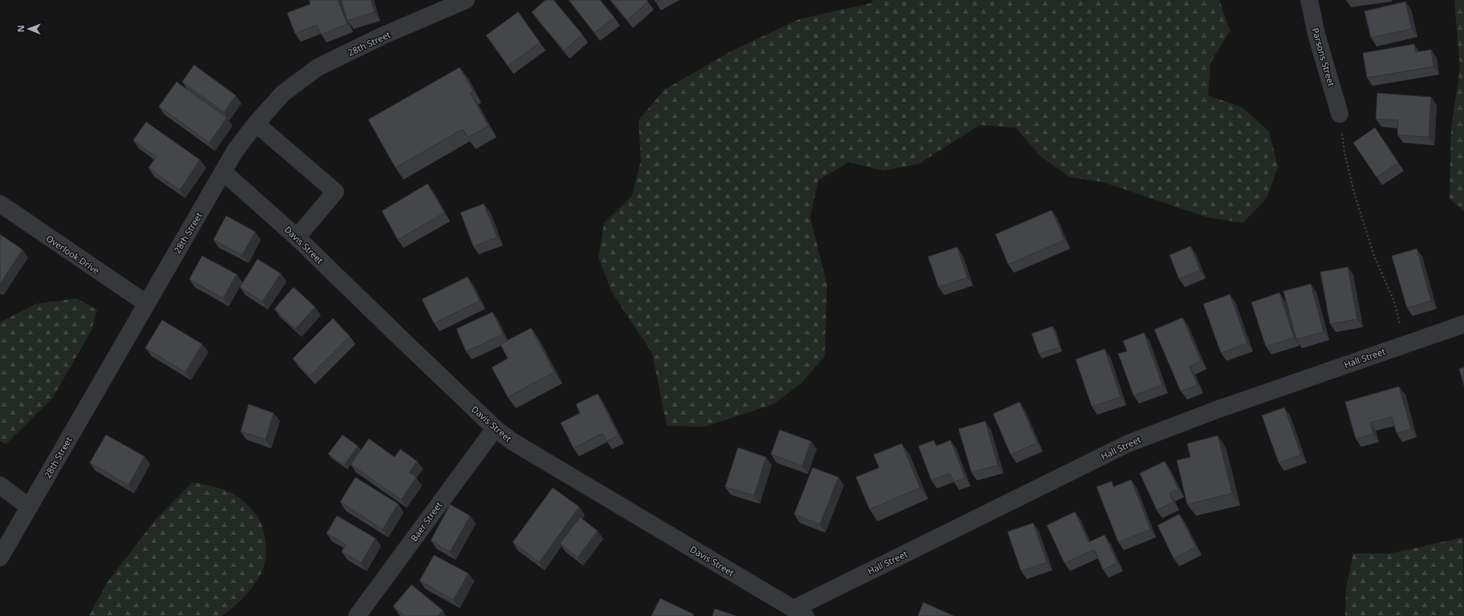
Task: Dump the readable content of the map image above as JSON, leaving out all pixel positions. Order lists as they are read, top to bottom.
{
  "streets": {
    "street": [
      "28th Street",
      "Parsons Street",
      "Davis Street",
      "Overlook Drive",
      "Hall Street",
      "Baer Street"
    ]
  },
  "crossings": [
    ["28th Street", "Davis Street"],
    ["28th Street", "Overlook Drive"],
    ["Davis Street", "Hall Street"],
    ["Davis Street", "Baer Street"]
  ],
  "north": "left"
}
